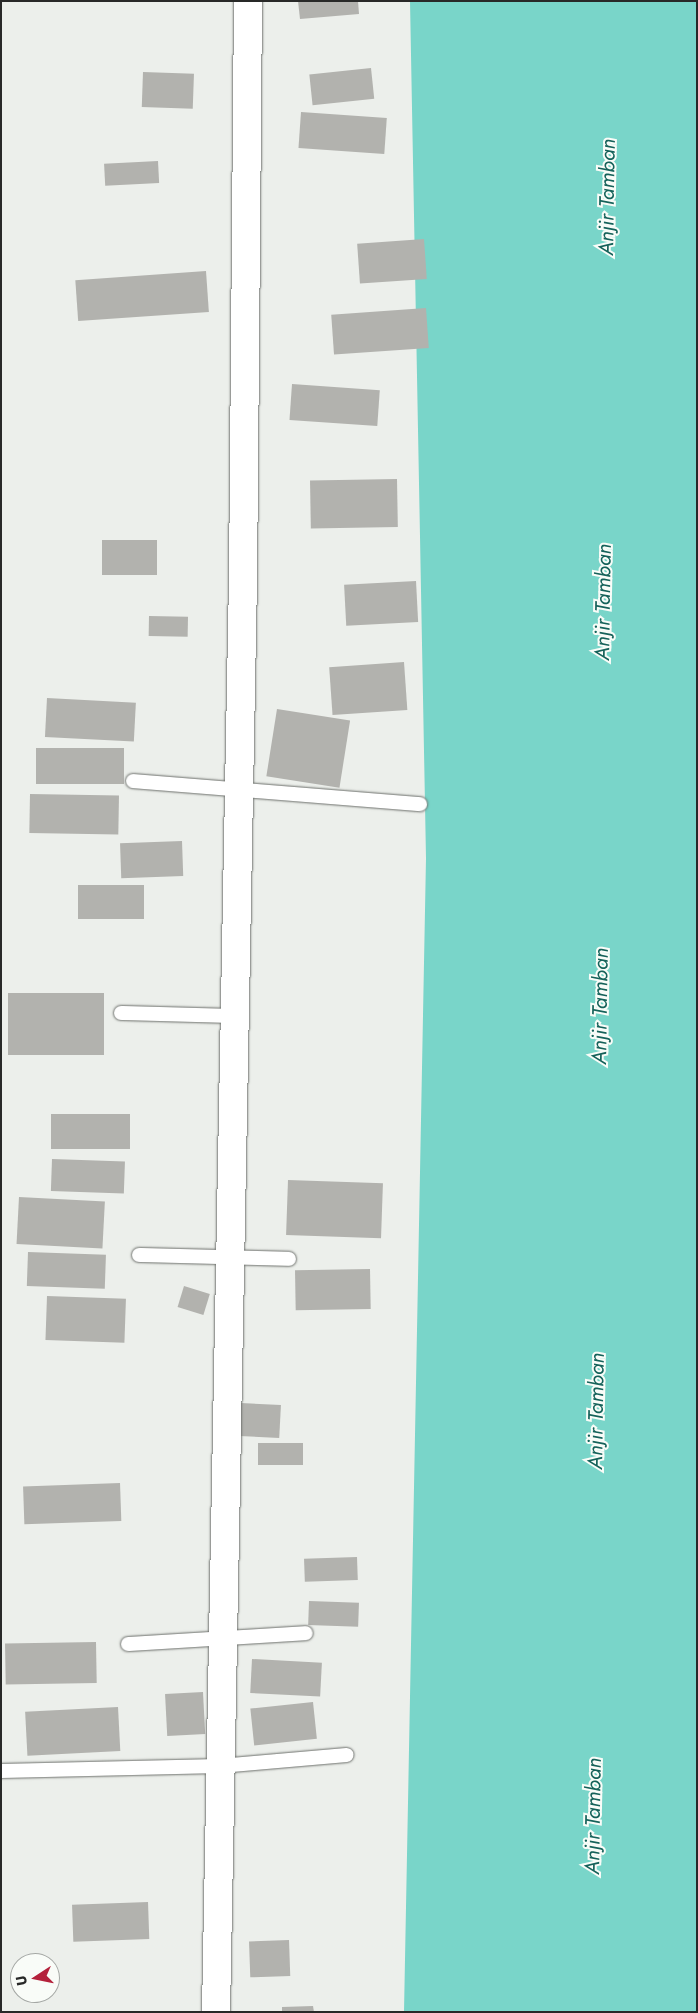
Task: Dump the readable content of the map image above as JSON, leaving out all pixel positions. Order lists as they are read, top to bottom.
{
  "water": ["Anjir Tamban"],
  "north": "left"
}
